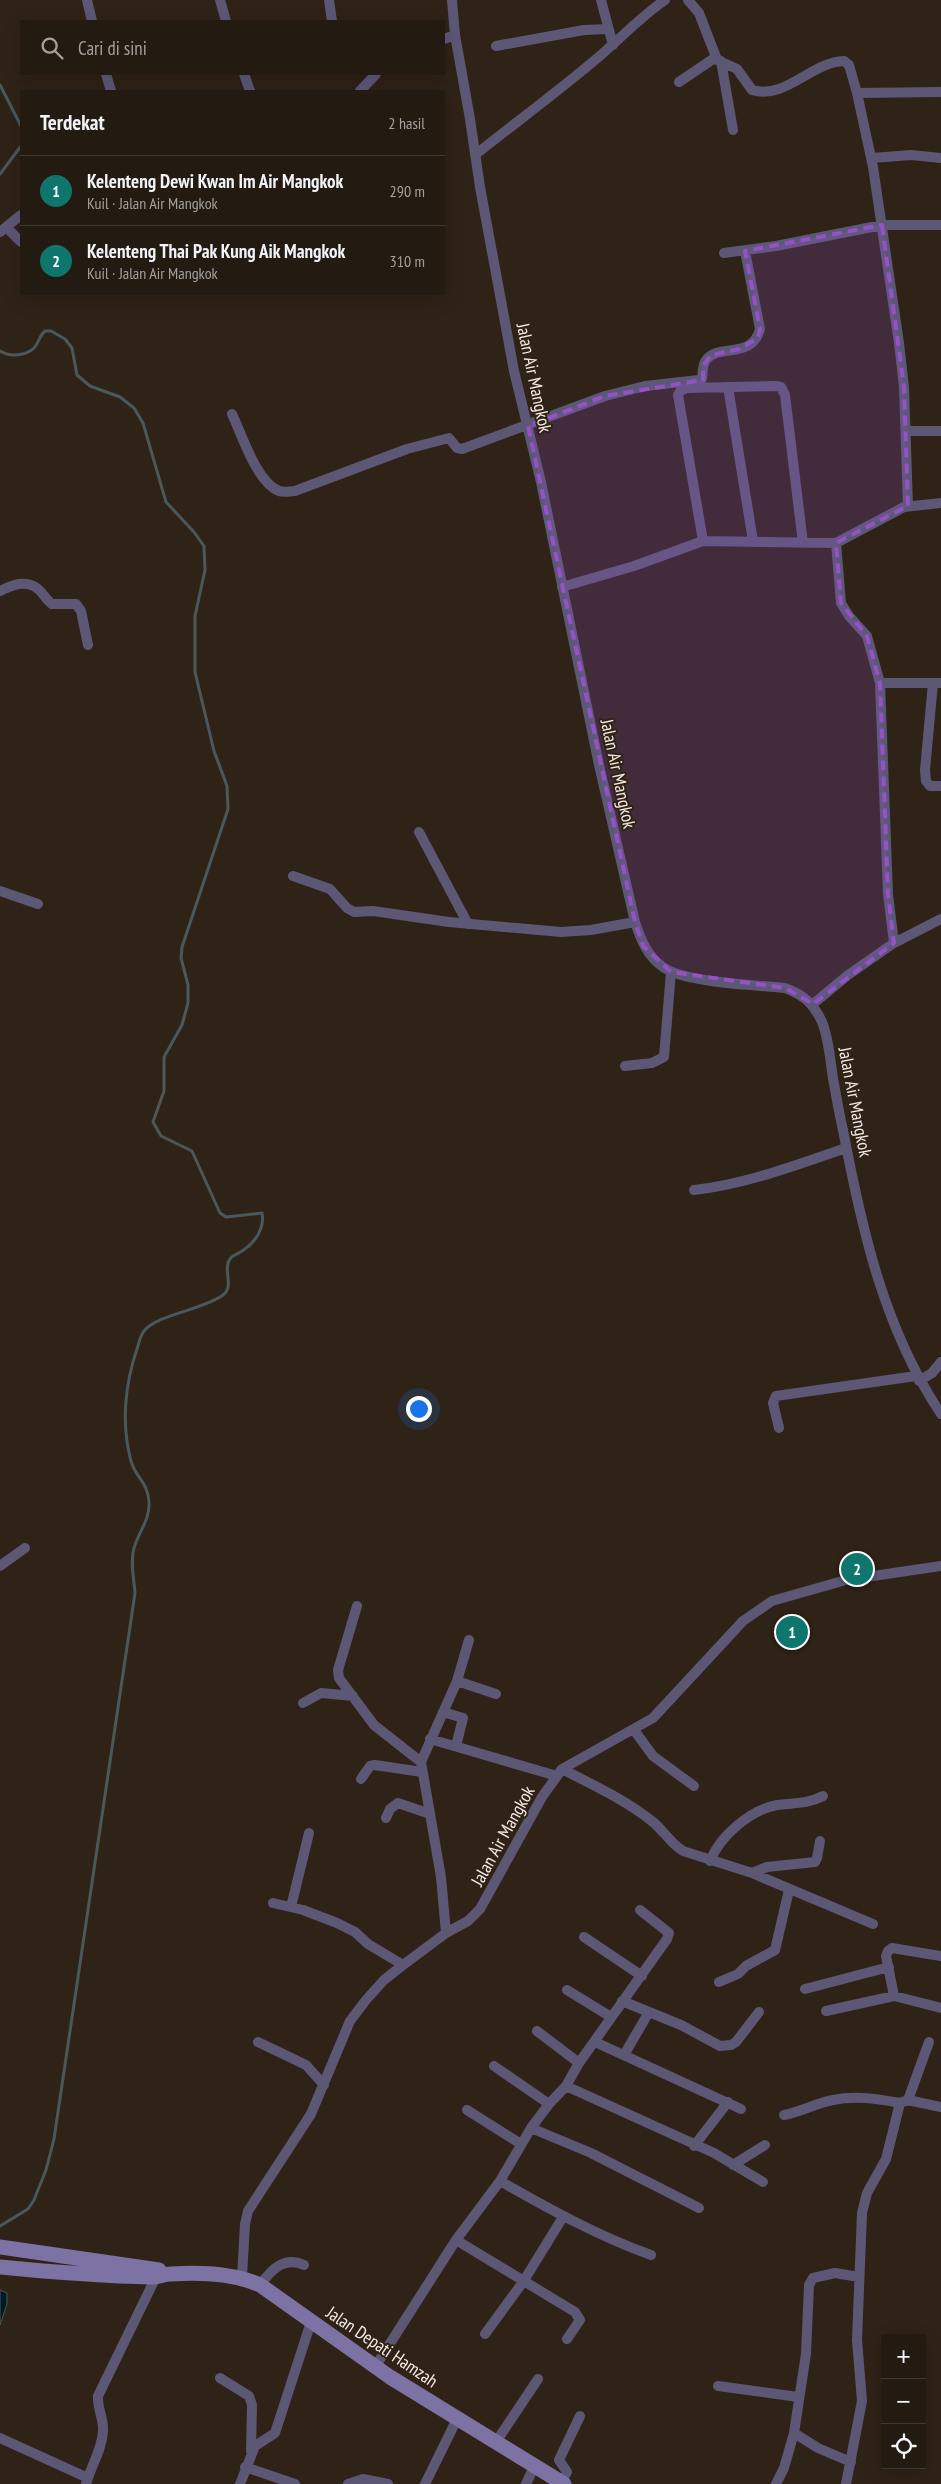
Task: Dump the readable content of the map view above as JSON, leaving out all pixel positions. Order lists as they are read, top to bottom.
{
  "streets": {
    "main road": ["Jalan Depati Hamzah"],
    "street": ["Jalan Air Mangkok"]
  },
  "crossings": [
    ["Jalan Air Mangkok", "Jalan Depati Hamzah"]
  ],
  "page": {
    "search": "Cari di sini",
    "heading": ["Terdekat", "2 hasil"],
    "list": [
      {
        "mark": "1",
        "name": "Kelenteng Dewi Kwan Im Air Mangkok",
        "note": "Kuil · Jalan Air Mangkok",
        "value": "290 m"
      },
      {
        "mark": "2",
        "name": "Kelenteng Thai Pak Kung Aik Mangkok",
        "note": "Kuil · Jalan Air Mangkok",
        "value": "310 m"
      }
    ],
    "pins": ["2", "1"],
    "map_buttons": ["+", "−"]
  }
}
